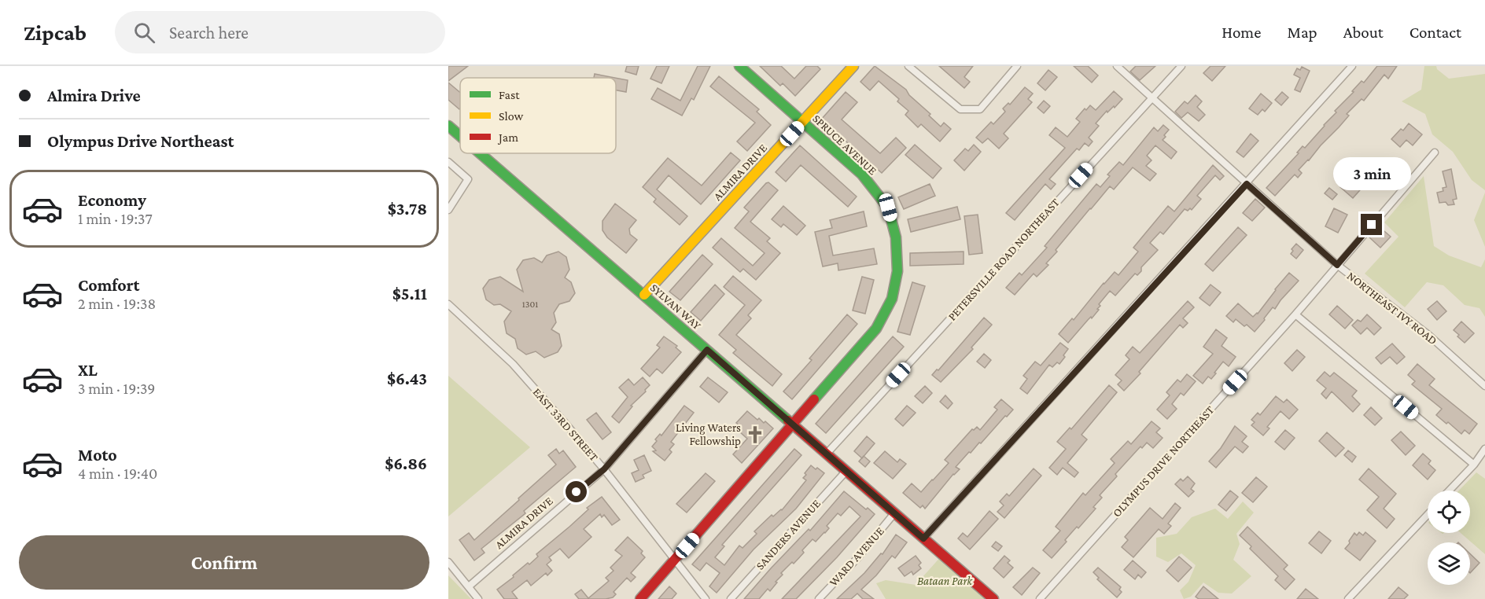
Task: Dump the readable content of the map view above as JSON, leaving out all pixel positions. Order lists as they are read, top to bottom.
{
  "streets": {
    "street": [
      "SPRUCE AVENUE",
      "ALMIRA DRIVE",
      "PETERSVILLE ROAD NORTHEAST",
      "SYLVAN WAY",
      "NORTHEAST IVY ROAD",
      "EAST 33RD STREET",
      "OLYMPUS DRIVE NORTHEAST",
      "SANDERS AVENUE",
      "WARD AVENUE"
    ]
  },
  "crossings": [
    ["SPRUCE AVENUE", "ALMIRA DRIVE"],
    ["SPRUCE AVENUE", "SYLVAN WAY"],
    ["SPRUCE AVENUE", "EAST 33RD STREET"],
    ["ALMIRA DRIVE", "SYLVAN WAY"],
    ["ALMIRA DRIVE", "EAST 33RD STREET"],
    ["PETERSVILLE ROAD NORTHEAST", "SYLVAN WAY"],
    ["PETERSVILLE ROAD NORTHEAST", "NORTHEAST IVY ROAD"],
    ["SYLVAN WAY", "SANDERS AVENUE"],
    ["SYLVAN WAY", "WARD AVENUE"],
    ["NORTHEAST IVY ROAD", "OLYMPUS DRIVE NORTHEAST"]
  ],
  "parks": ["Bataan Park"],
  "places": {
    "church": ["Living Waters Fellowship"]
  },
  "house_numbers": ["1301"],
  "legend": ["Fast", "Slow", "Jam"],
  "page": {
    "header": "Zipcab",
    "search": "Search here",
    "nav": [
      "Home",
      "Map",
      "About",
      "Contact"
    ],
    "banner": ["Almira Drive", "Olympus Drive Northeast"],
    "bubble": "3 min",
    "list": [
      {
        "name": "Economy",
        "note": "1 min · 19:37",
        "value": "$3.78"
      },
      {
        "name": "Comfort",
        "note": "2 min · 19:38",
        "value": "$5.11"
      },
      {
        "name": "XL",
        "note": "3 min · 19:39",
        "value": "$6.43"
      },
      {
        "name": "Moto",
        "note": "4 min · 19:40",
        "value": "$6.86"
      }
    ],
    "buttons": "Confirm"
  }
}
